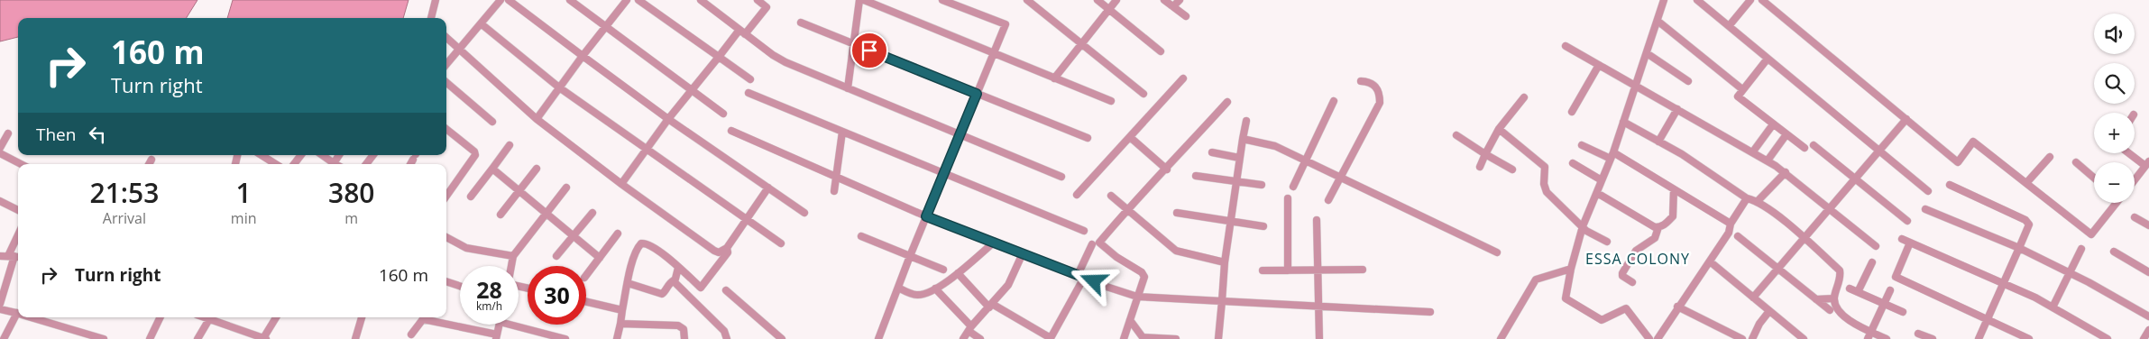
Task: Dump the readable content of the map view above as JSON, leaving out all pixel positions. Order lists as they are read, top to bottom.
{
  "districts": ["ESSA COLONY"],
  "page": {
    "map_buttons": ["+", "−"],
    "turn": ["160 m", "Turn right"],
    "then": "Then",
    "eta": [
      "21:53",
      "Arrival",
      "1",
      "min",
      "380",
      "m"
    ],
    "list": [
      {
        "name": "Turn right",
        "value": "160 m"
      }
    ],
    "speed": "28 km/h",
    "limit": "30"
  }
}
